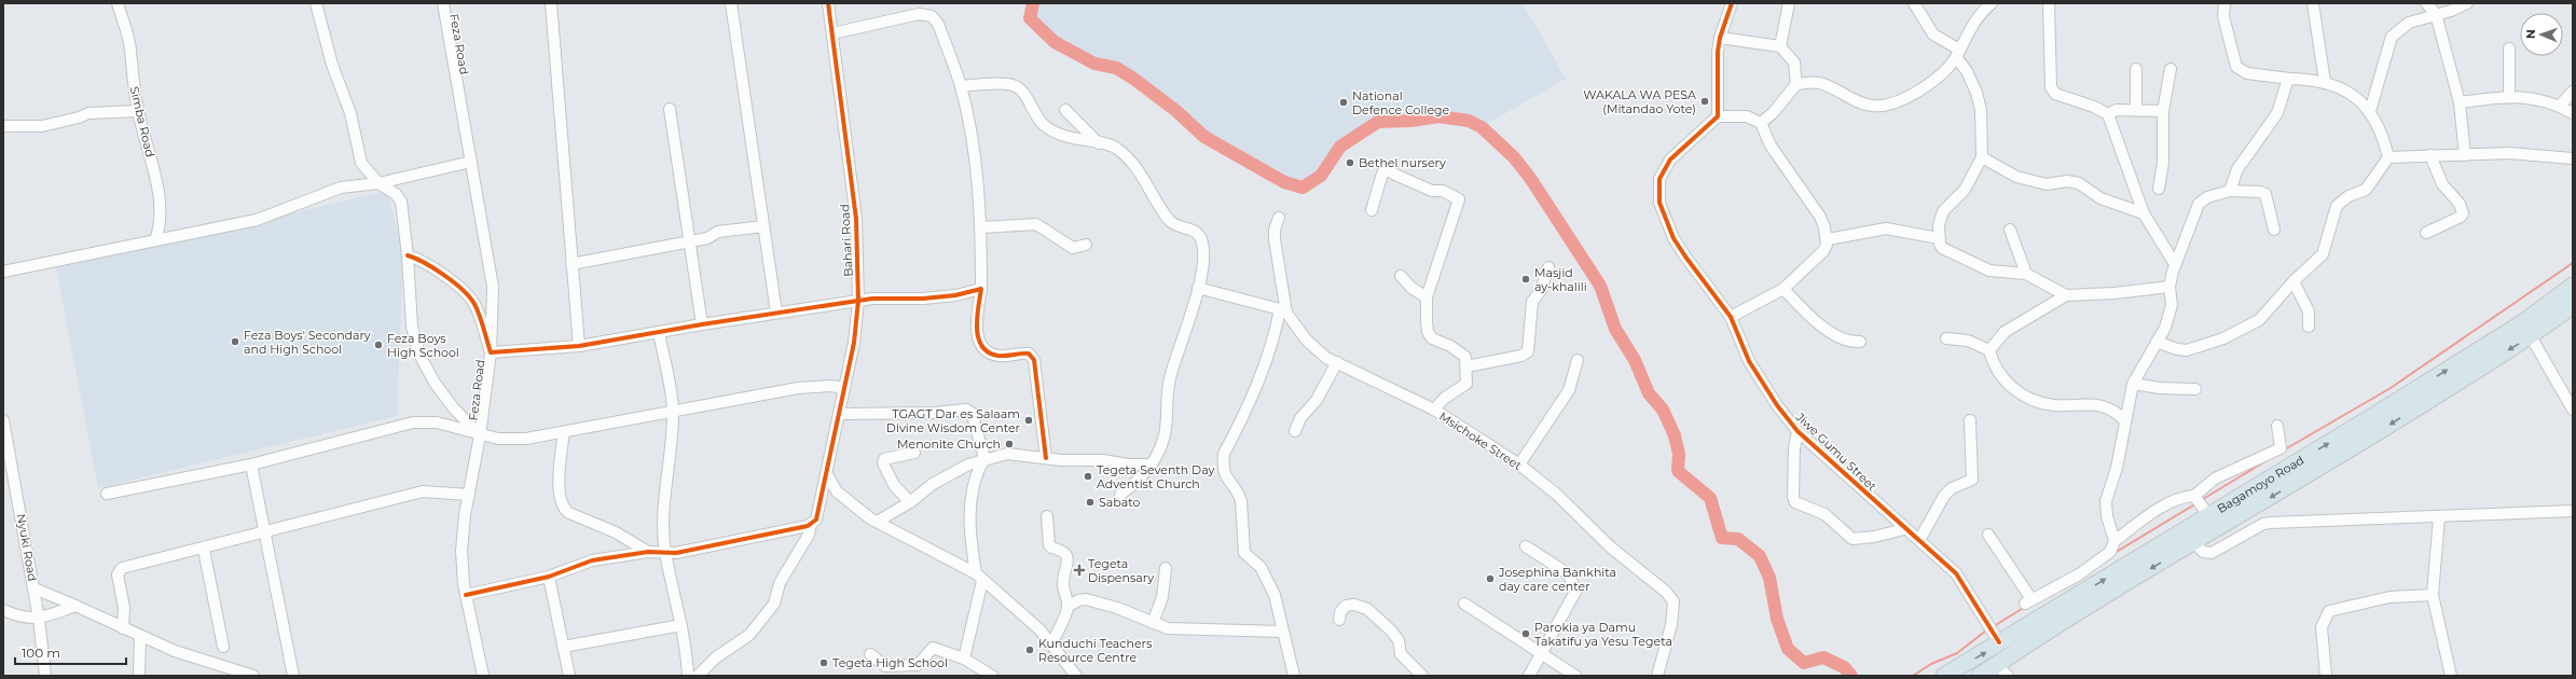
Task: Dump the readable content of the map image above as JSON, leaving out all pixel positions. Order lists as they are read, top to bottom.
{
  "streets": {
    "highway": ["Bagamoyo Road"],
    "street": [
      "Feza Road",
      "Simba Road",
      "Bahari Road",
      "Msichoke Street",
      "Jiwe Gumu Street",
      "Nyuki Road"
    ]
  },
  "crossings": [
    ["Jiwe Gumu Street", "Bagamoyo Road"]
  ],
  "places": {
    "other": [
      "WAKALA WA PESA (Mitandao Yote)",
      "National Defence College",
      "Bethel nursery",
      "Masjid ay-khalili",
      "Feza Boys' Secondary and High School",
      "Feza Boys High School",
      "TGAGT Dar es Salaam Divine Wisdom Center",
      "Menonite Church",
      "Tegeta Seventh Day Adventist Church",
      "Sabato",
      "Josephina Bankhita day care center",
      "Parokia ya Damu Takatifu ya Yesu Tegeta",
      "Kunduchi Teachers Resource Centre",
      "Tegeta High School"
    ],
    "health": ["Tegeta Dispensary"]
  },
  "scale_bar": "100 m",
  "north": "left"
}
